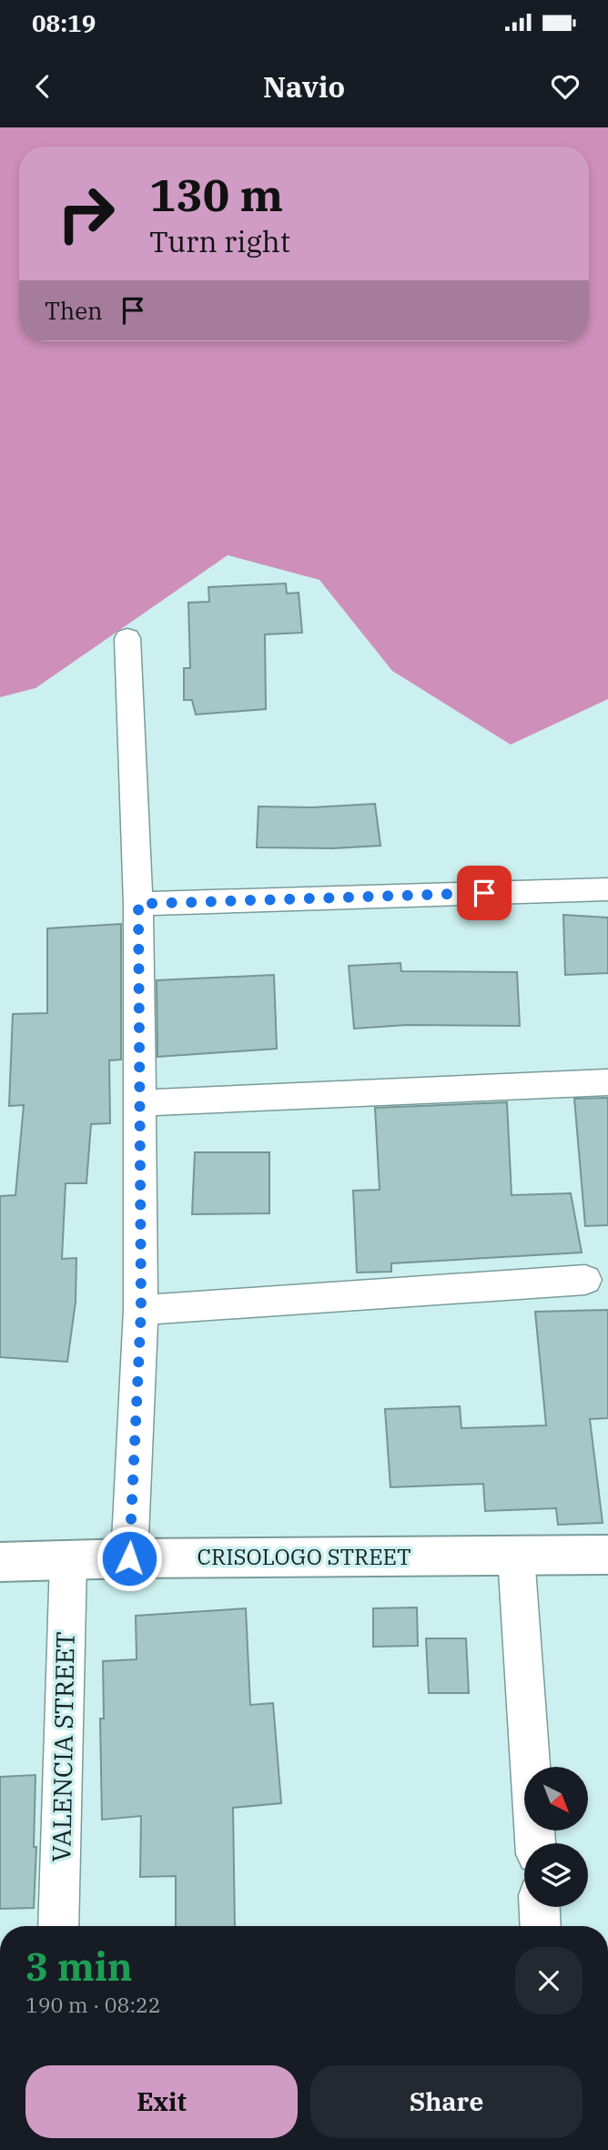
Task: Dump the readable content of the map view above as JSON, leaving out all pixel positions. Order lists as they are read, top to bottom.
{
  "streets": {
    "street": ["CRISOLOGO STREET", "VALENCIA STREET"]
  },
  "crossings": [
    ["CRISOLOGO STREET", "VALENCIA STREET"]
  ],
  "north": "bottom right",
  "page": {
    "status": "08:19",
    "header": "Navio",
    "turn": ["130 m", "Turn right"],
    "then": "Then",
    "heading": ["3 min", "190 m · 08:22"],
    "buttons": ["Exit", "Share"]
  }
}
